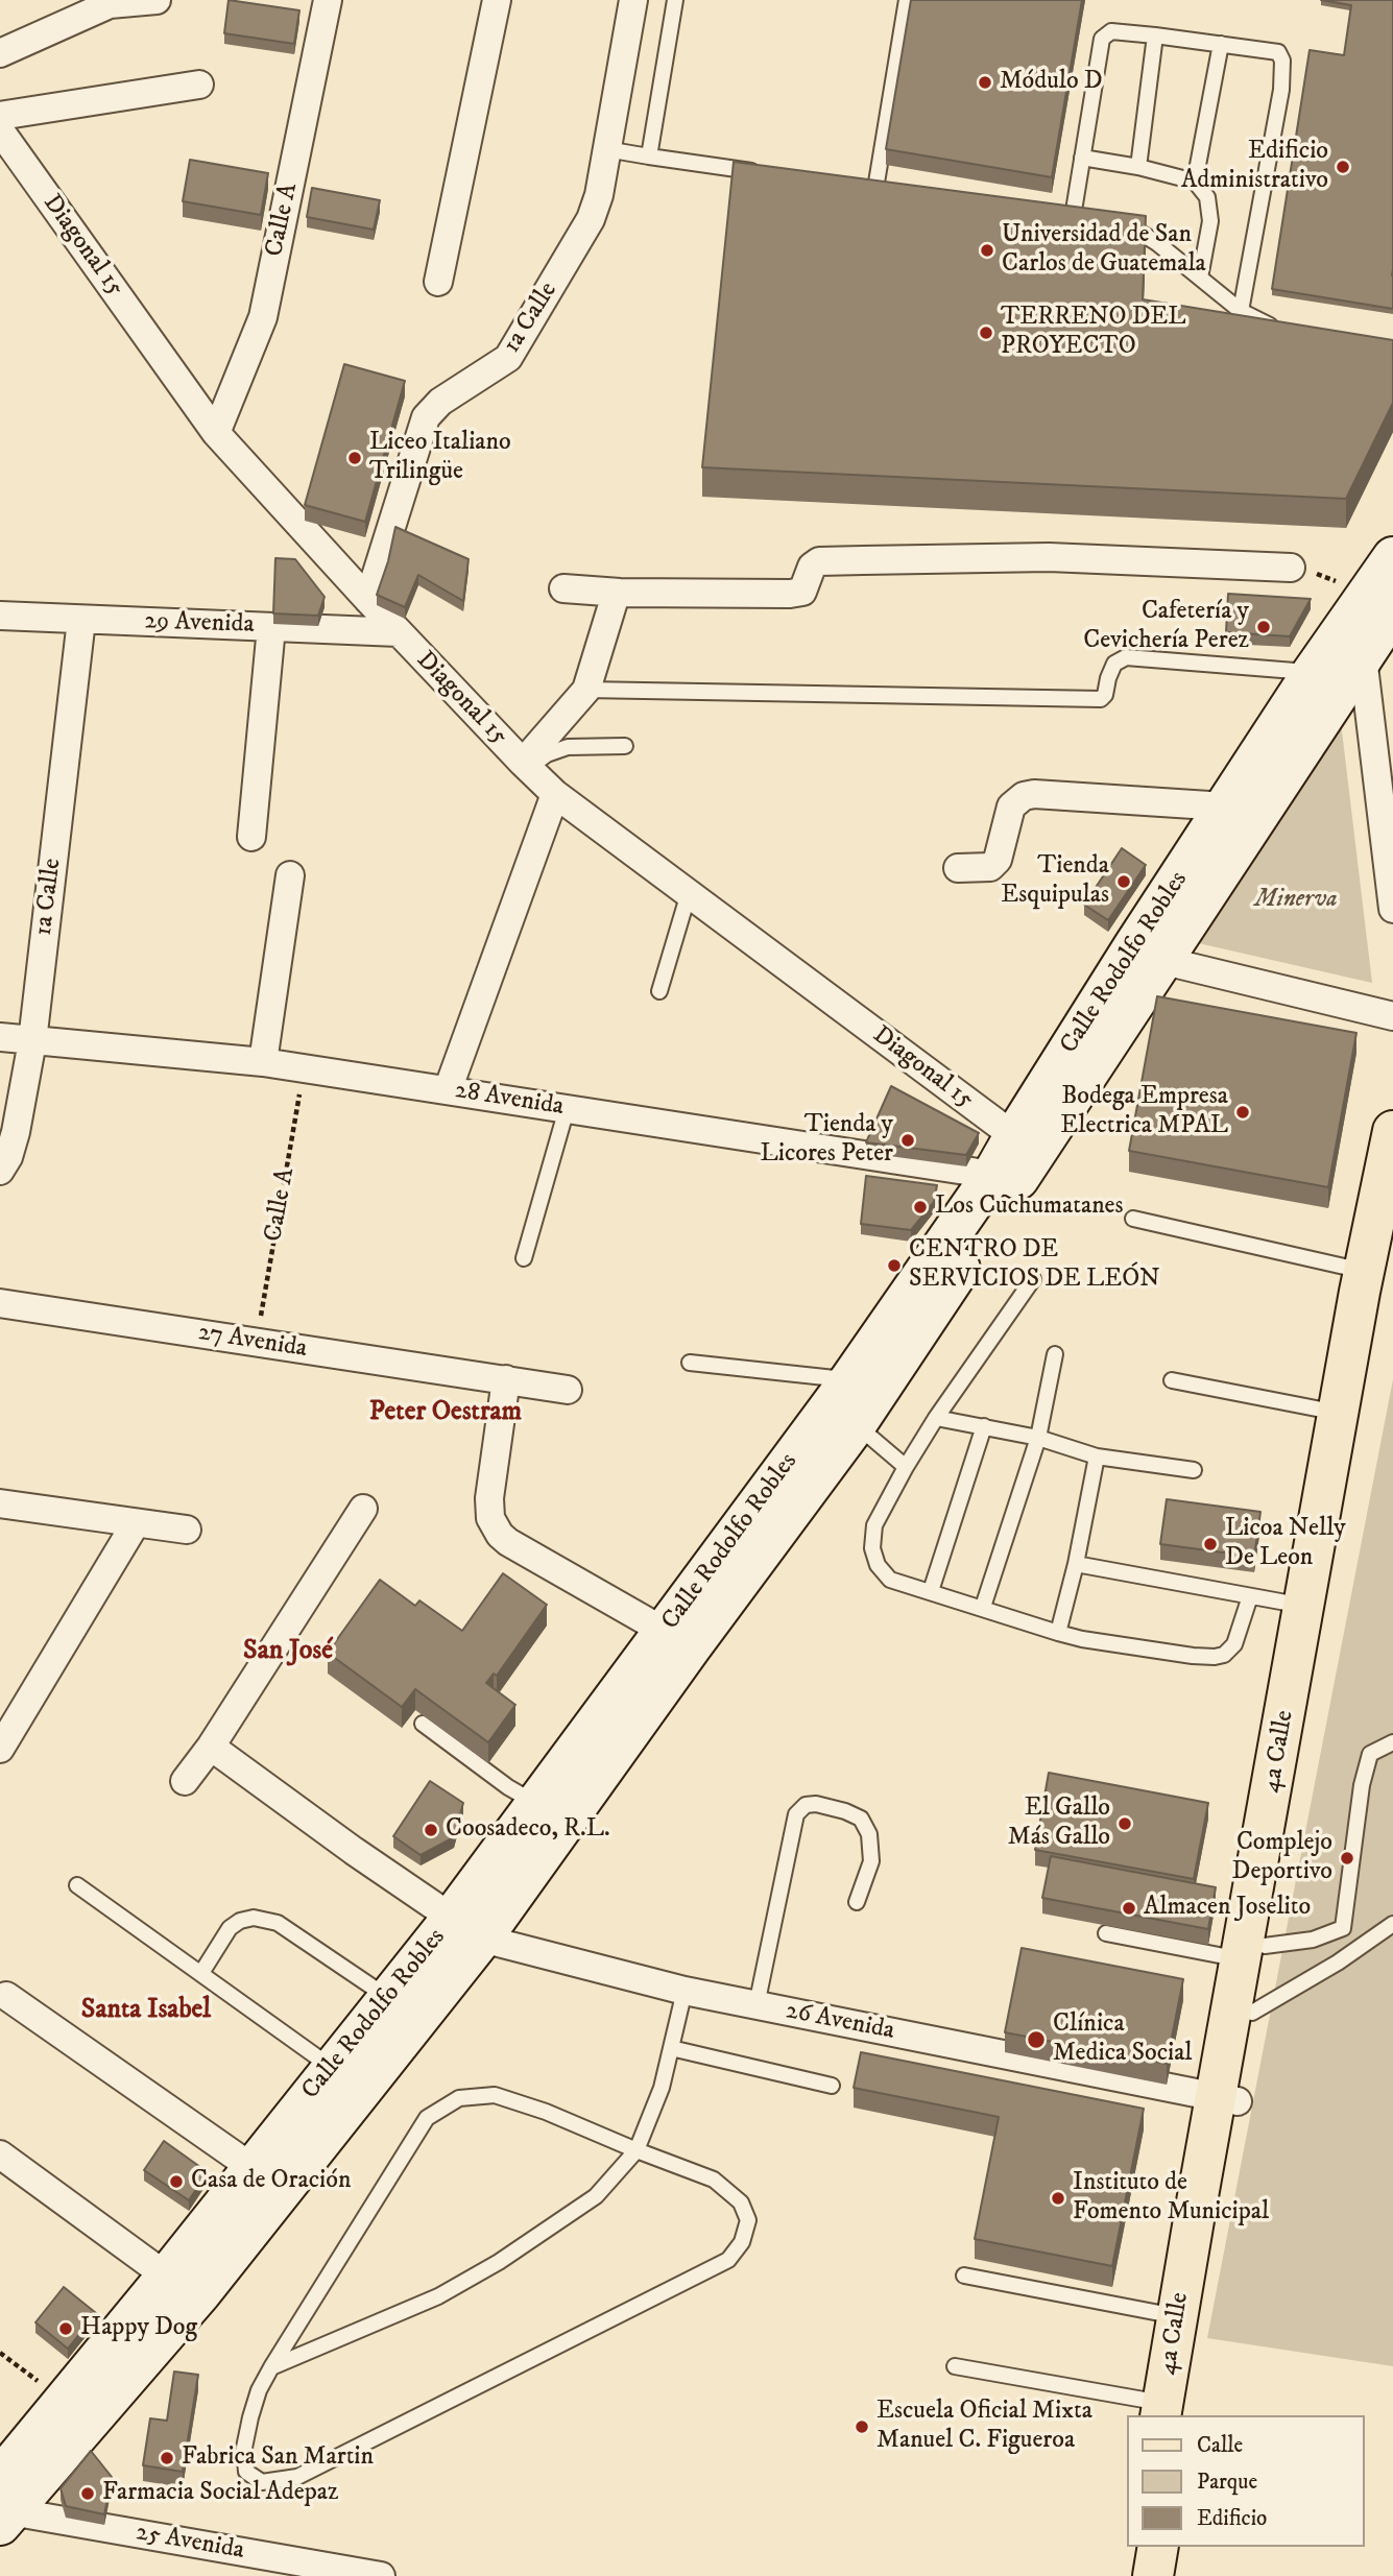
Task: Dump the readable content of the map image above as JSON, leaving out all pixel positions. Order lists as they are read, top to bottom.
{
  "streets": {
    "main road": ["Calle Rodolfo Robles", "4a Calle"],
    "street": [
      "Calle A",
      "Diagonal 15",
      "1a Calle",
      "29 Avenida",
      "28 Avenida",
      "27 Avenida",
      "26 Avenida",
      "25 Avenida"
    ]
  },
  "crossings": [
    ["Calle A", "Diagonal 15"],
    ["Calle A", "28 Avenida"],
    ["Calle A", "27 Avenida"],
    ["Diagonal 15", "1a Calle"],
    ["Diagonal 15", "29 Avenida"],
    ["Diagonal 15", "Calle Rodolfo Robles"],
    ["Diagonal 15", "28 Avenida"],
    ["1a Calle", "29 Avenida"],
    ["1a Calle", "28 Avenida"],
    ["Calle Rodolfo Robles", "28 Avenida"],
    ["Calle Rodolfo Robles", "26 Avenida"],
    ["Calle Rodolfo Robles", "25 Avenida"],
    ["4a Calle", "26 Avenida"]
  ],
  "districts": ["Peter Oestram", "San José", "Santa Isabel"],
  "parks": ["Minerva"],
  "places": [
    "Módulo D",
    "Edificio Administrativo",
    "Universidad de San Carlos de Guatemala",
    "TERRENO DEL PROYECTO",
    "Liceo Italiano Trilingüe",
    "Cafetería y Cevichería Perez",
    "Tienda Esquipulas",
    "Bodega Empresa Electrica MPAL",
    "Tienda y Licores Peter",
    "Los Cuchumatanes",
    "CENTRO DE SERVICIOS DE LEÓN",
    "Licoa Nelly De Leon",
    "El Gallo Más Gallo",
    "Coosadeco, R.L.",
    "Complejo Deportivo",
    "Almacen Joselito",
    "Clínica Medica Social",
    "Casa de Oración",
    "Instituto de Fomento Municipal",
    "Happy Dog",
    "Escuela Oficial Mixta Manuel C. Figueroa",
    "Fabrica San Martin",
    "Farmacia Social Adepaz"
  ],
  "legend": ["Calle", "Parque", "Edificio"]
}
